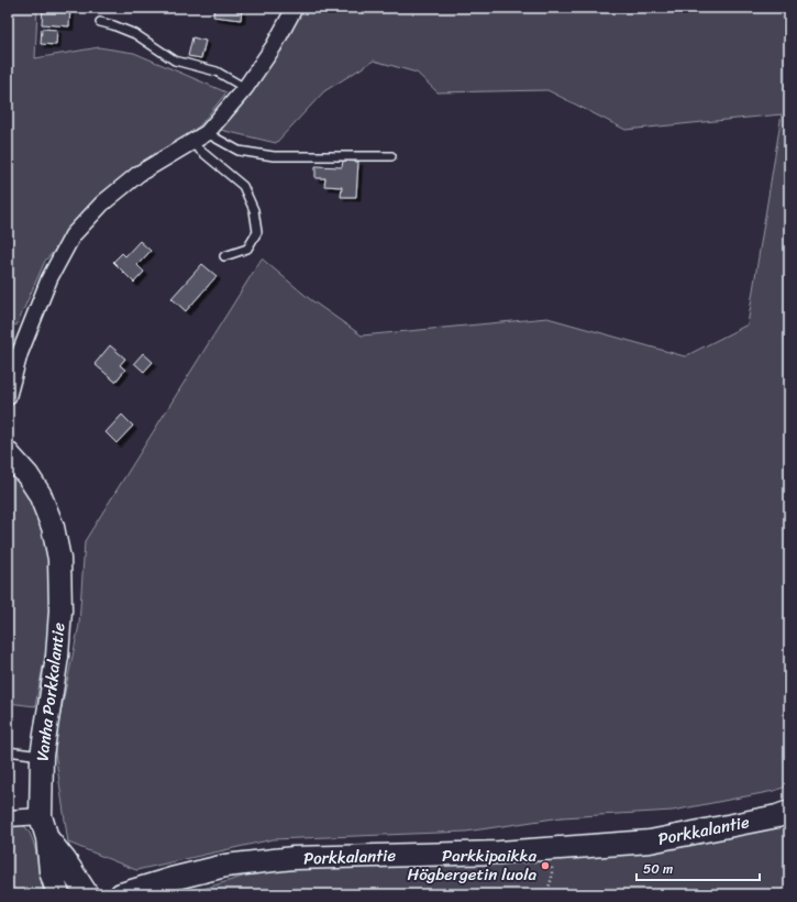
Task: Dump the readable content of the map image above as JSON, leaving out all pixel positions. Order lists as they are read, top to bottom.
{
  "streets": {
    "street": ["Vanha Porkkalantie", "Porkkalantie"]
  },
  "places": ["Parkkipaikka Högbergetin luola"],
  "scale_bar": "50 m"
}
